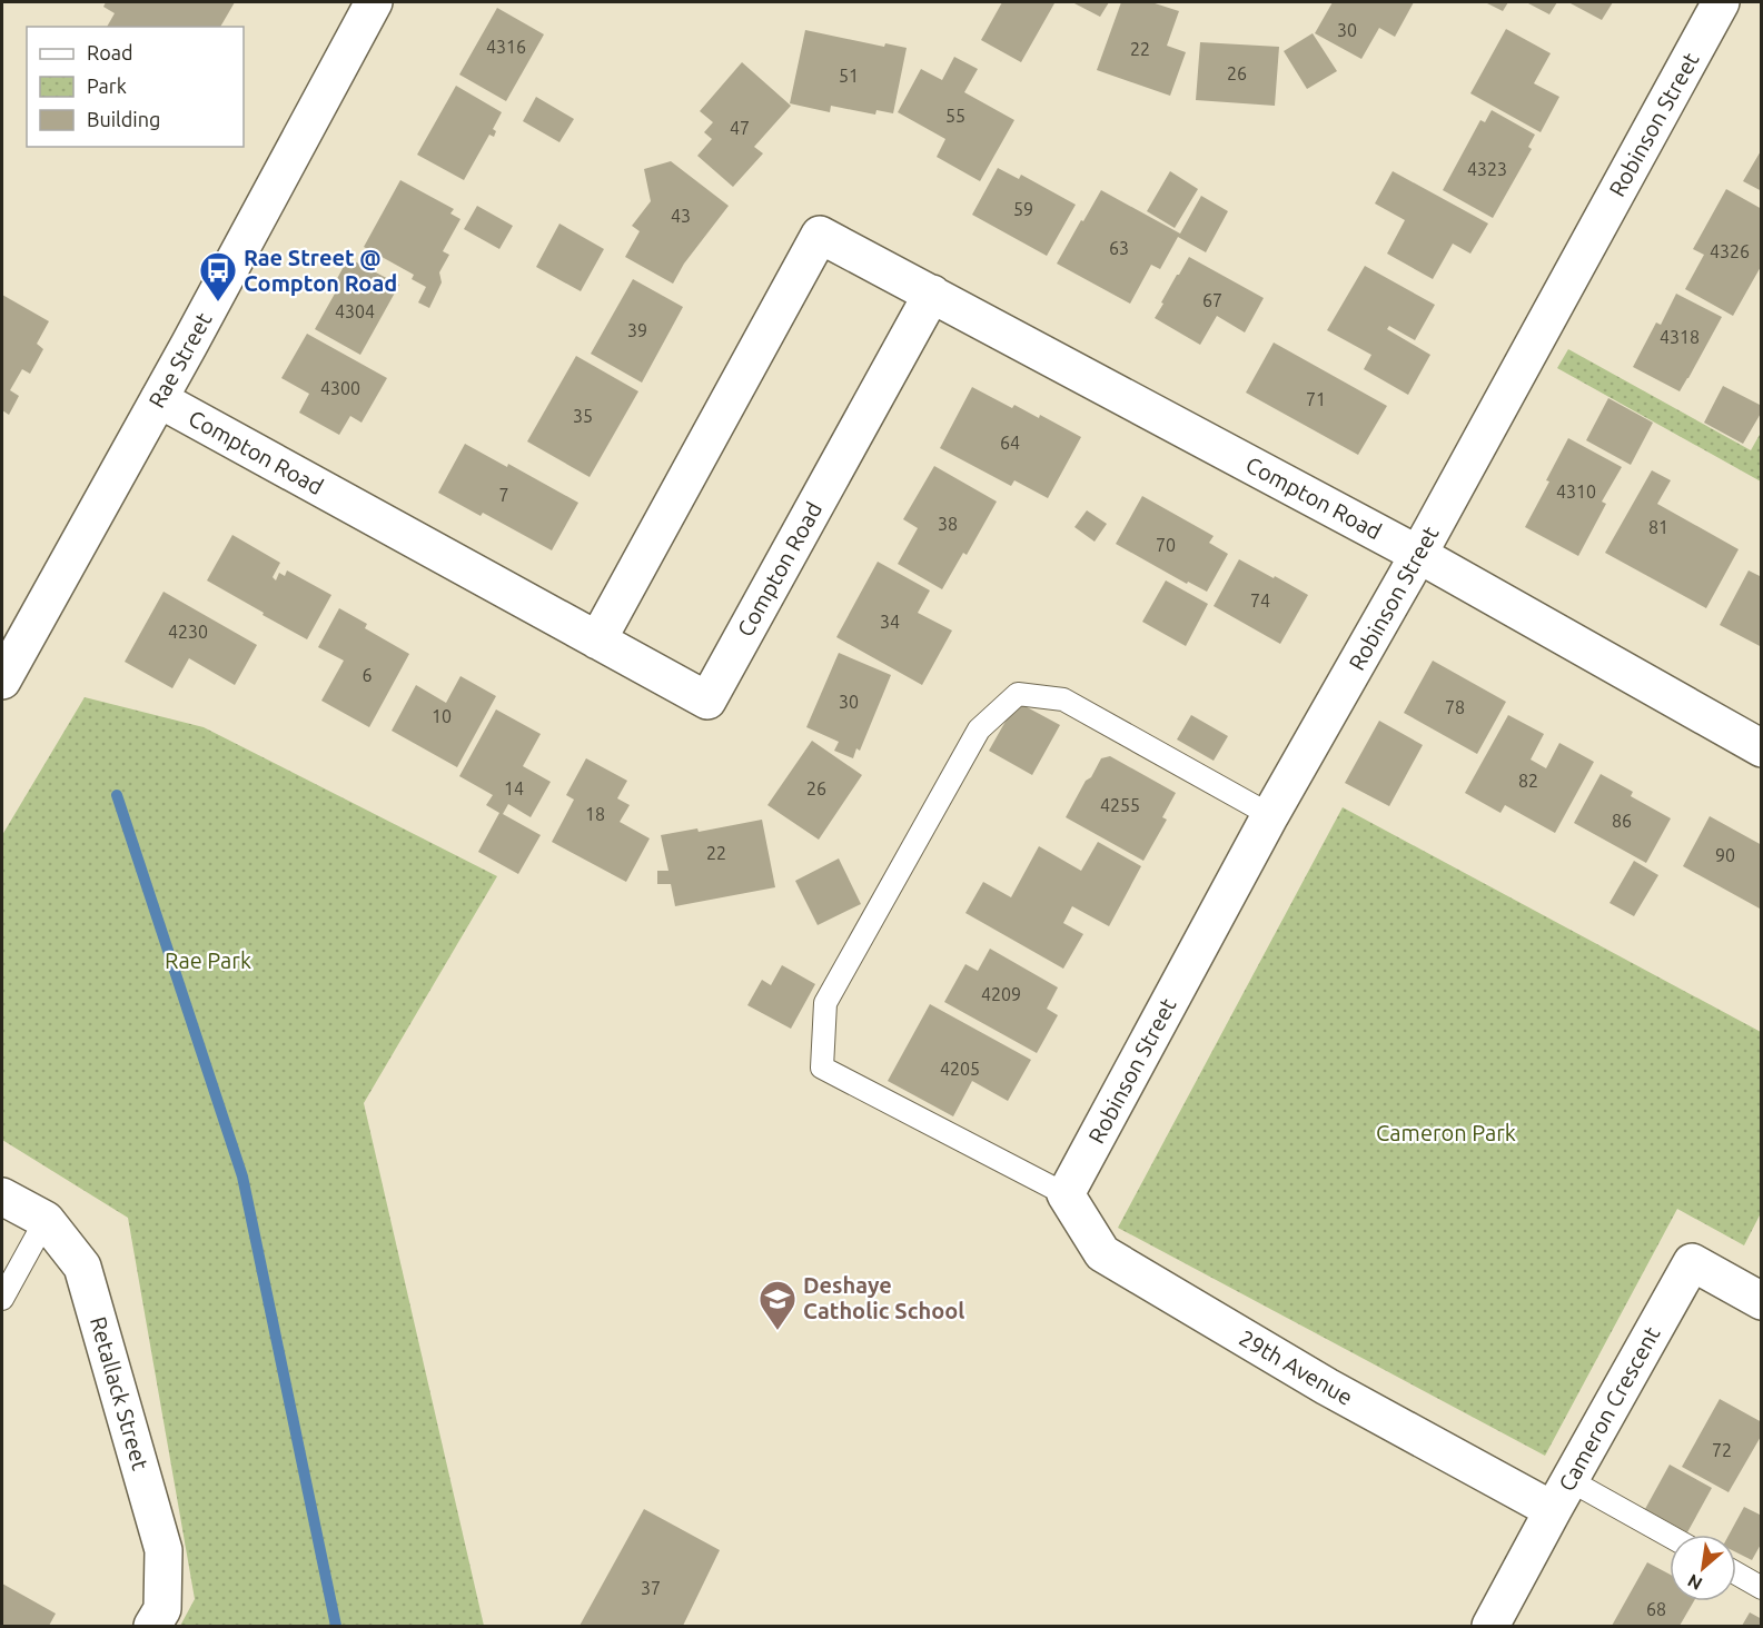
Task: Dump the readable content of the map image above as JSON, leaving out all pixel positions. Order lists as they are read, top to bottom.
{
  "streets": {
    "street": [
      "Robinson Street",
      "Rae Street",
      "Compton Road",
      "29th Avenue",
      "Retallack Street",
      "Cameron Crescent"
    ]
  },
  "crossings": [
    ["Robinson Street", "Compton Road"],
    ["Robinson Street", "29th Avenue"],
    ["Rae Street", "Compton Road"],
    ["29th Avenue", "Cameron Crescent"]
  ],
  "parks": ["Rae Park", "Cameron Park"],
  "places": {
    "bus stop": ["Rae Street @ Compton Road"],
    "school or university": ["Deshaye Catholic School"]
  },
  "house_numbers": [
    "30",
    "4316",
    "22",
    "26",
    "51",
    "55",
    "47",
    "4323",
    "59",
    "43",
    "63",
    "4326",
    "67",
    "4304",
    "39",
    "4318",
    "4300",
    "71",
    "35",
    "64",
    "4310",
    "7",
    "38",
    "81",
    "70",
    "74",
    "34",
    "4230",
    "6",
    "30",
    "78",
    "10",
    "82",
    "14",
    "26",
    "4255",
    "18",
    "86",
    "22",
    "90",
    "4209",
    "4205",
    "72",
    "37",
    "68"
  ],
  "legend": ["Road", "Park", "Building"],
  "north": "bottom left"
}
